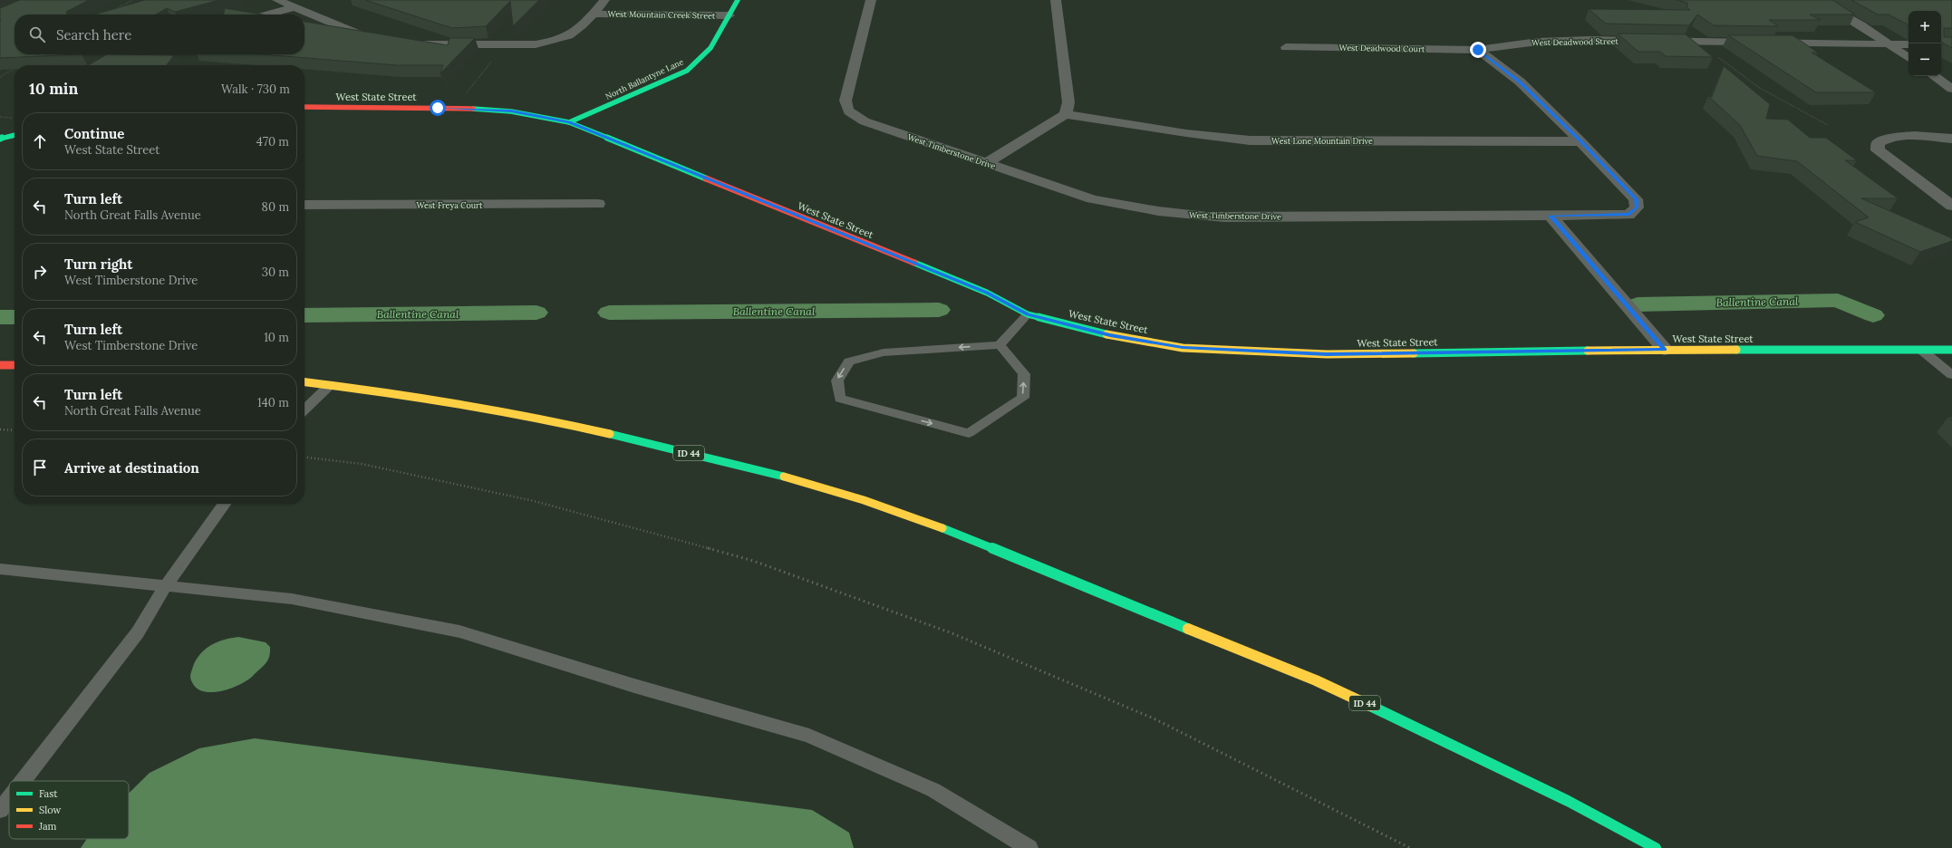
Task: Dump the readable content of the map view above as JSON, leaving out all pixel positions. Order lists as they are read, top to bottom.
{
  "streets": {
    "main road": ["North Ballantyne Lane", "West State Street", "ID 44"],
    "street": [
      "West Mountain Creek Street",
      "West Deadwood Street",
      "West Deadwood Court",
      "West Lone Mountain Drive",
      "West Timberstone Drive",
      "West Freya Court"
    ]
  },
  "crossings": [
    ["West Mountain Creek Street", "North Ballantyne Lane"],
    ["West Deadwood Street", "West Deadwood Court"],
    ["North Ballantyne Lane", "West State Street"],
    ["West Lone Mountain Drive", "West Timberstone Drive"]
  ],
  "water": ["Ballentine Canal"],
  "legend": ["Fast", "Slow", "Jam"],
  "page": {
    "map_buttons": ["+", "−"],
    "search": "Search here",
    "heading": ["10 min", "Walk · 730 m"],
    "list": [
      ["Continue", "West State Street", "470 m"],
      ["Turn left", "North Great Falls Avenue", "80 m"],
      ["Turn right", "West Timberstone Drive", "30 m"],
      ["Turn left", "West Timberstone Drive", "10 m"],
      ["Turn left", "North Great Falls Avenue", "140 m"],
      "Arrive at destination"
    ]
  }
}
